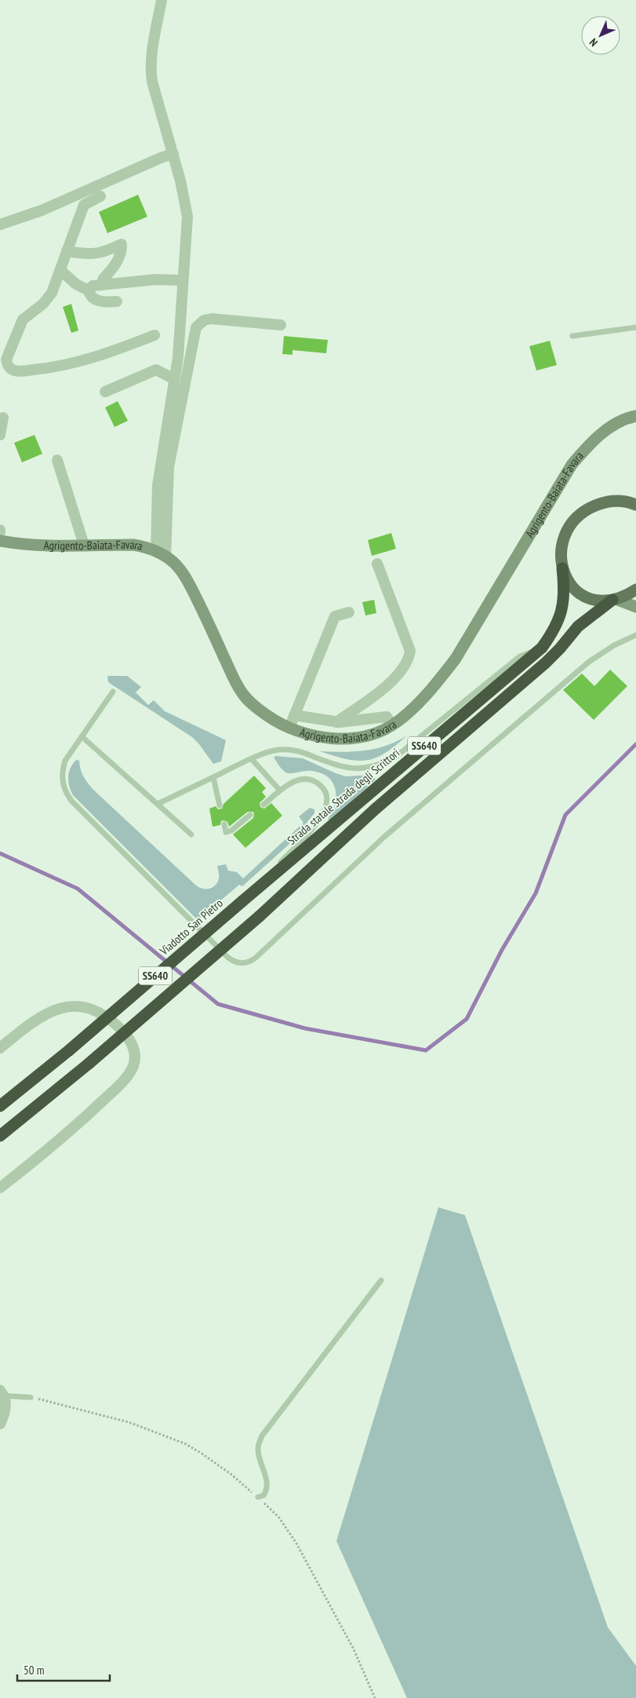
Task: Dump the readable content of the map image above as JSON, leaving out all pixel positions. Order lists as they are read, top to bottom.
{
  "streets": {
    "highway": ["SS640", "Strada statale Strada degli Scrittori", "Viadotto San Pietro"],
    "street": ["Agrigento-Baiata-Favara"]
  },
  "crossings": [
    ["Strada statale Strada degli Scrittori", "Viadotto San Pietro"]
  ],
  "scale_bar": "50 m",
  "north": "bottom left"
}
